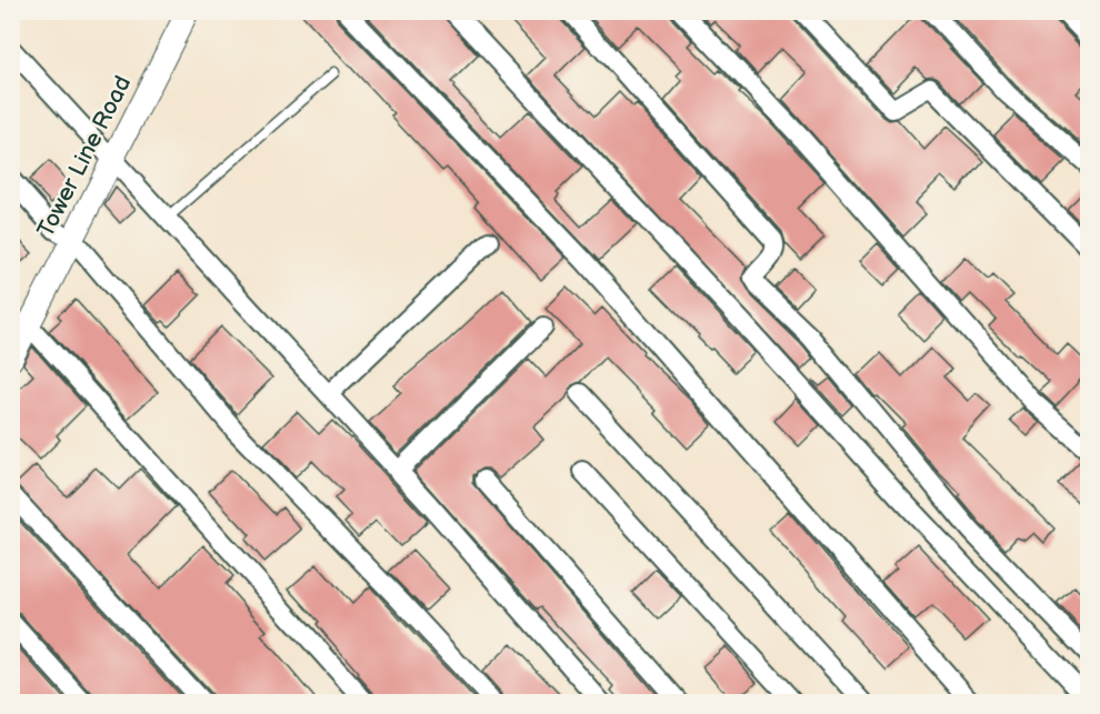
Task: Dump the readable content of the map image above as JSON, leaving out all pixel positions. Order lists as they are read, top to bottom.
{
  "streets": {
    "street": ["Tower Line Road"]
  }
}
